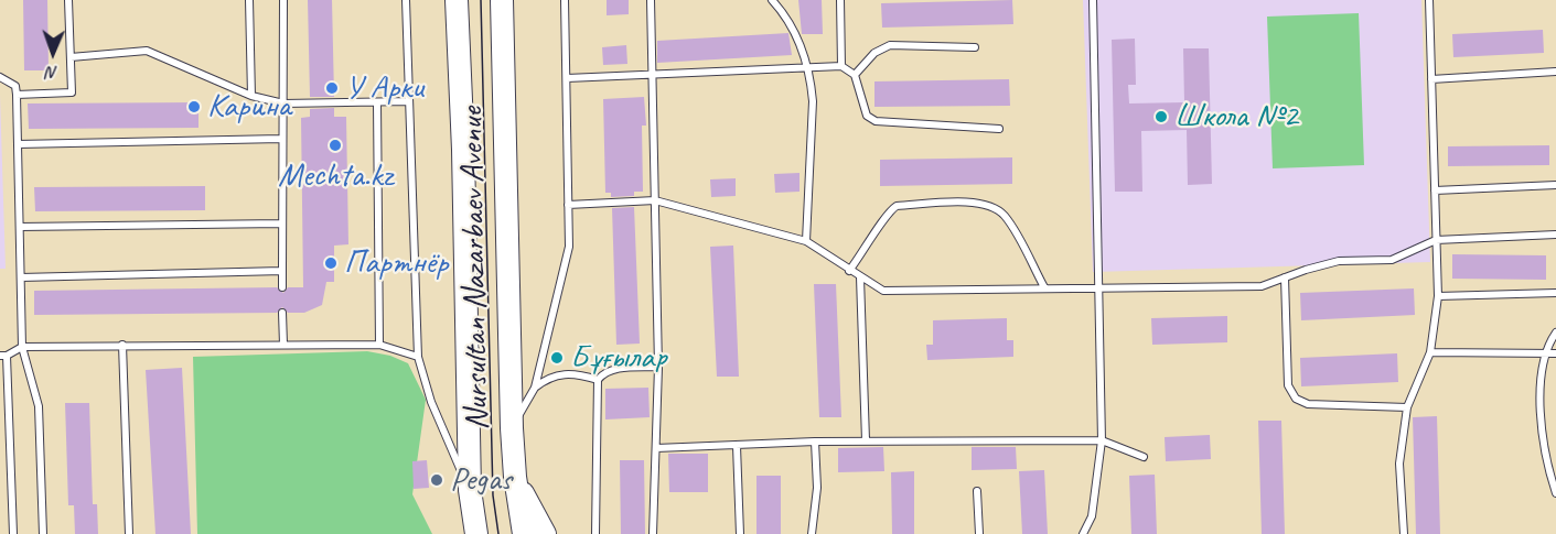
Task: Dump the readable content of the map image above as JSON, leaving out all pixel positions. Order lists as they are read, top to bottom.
{
  "streets": {
    "main road": ["Nursultan Nazarbaev Avenue"]
  },
  "places": [
    "У Арки",
    "Карина",
    "Школа №2",
    "Mechta.kz",
    "Партнёр",
    "Бұғылар",
    "Pegas"
  ],
  "north": "bottom"
}
